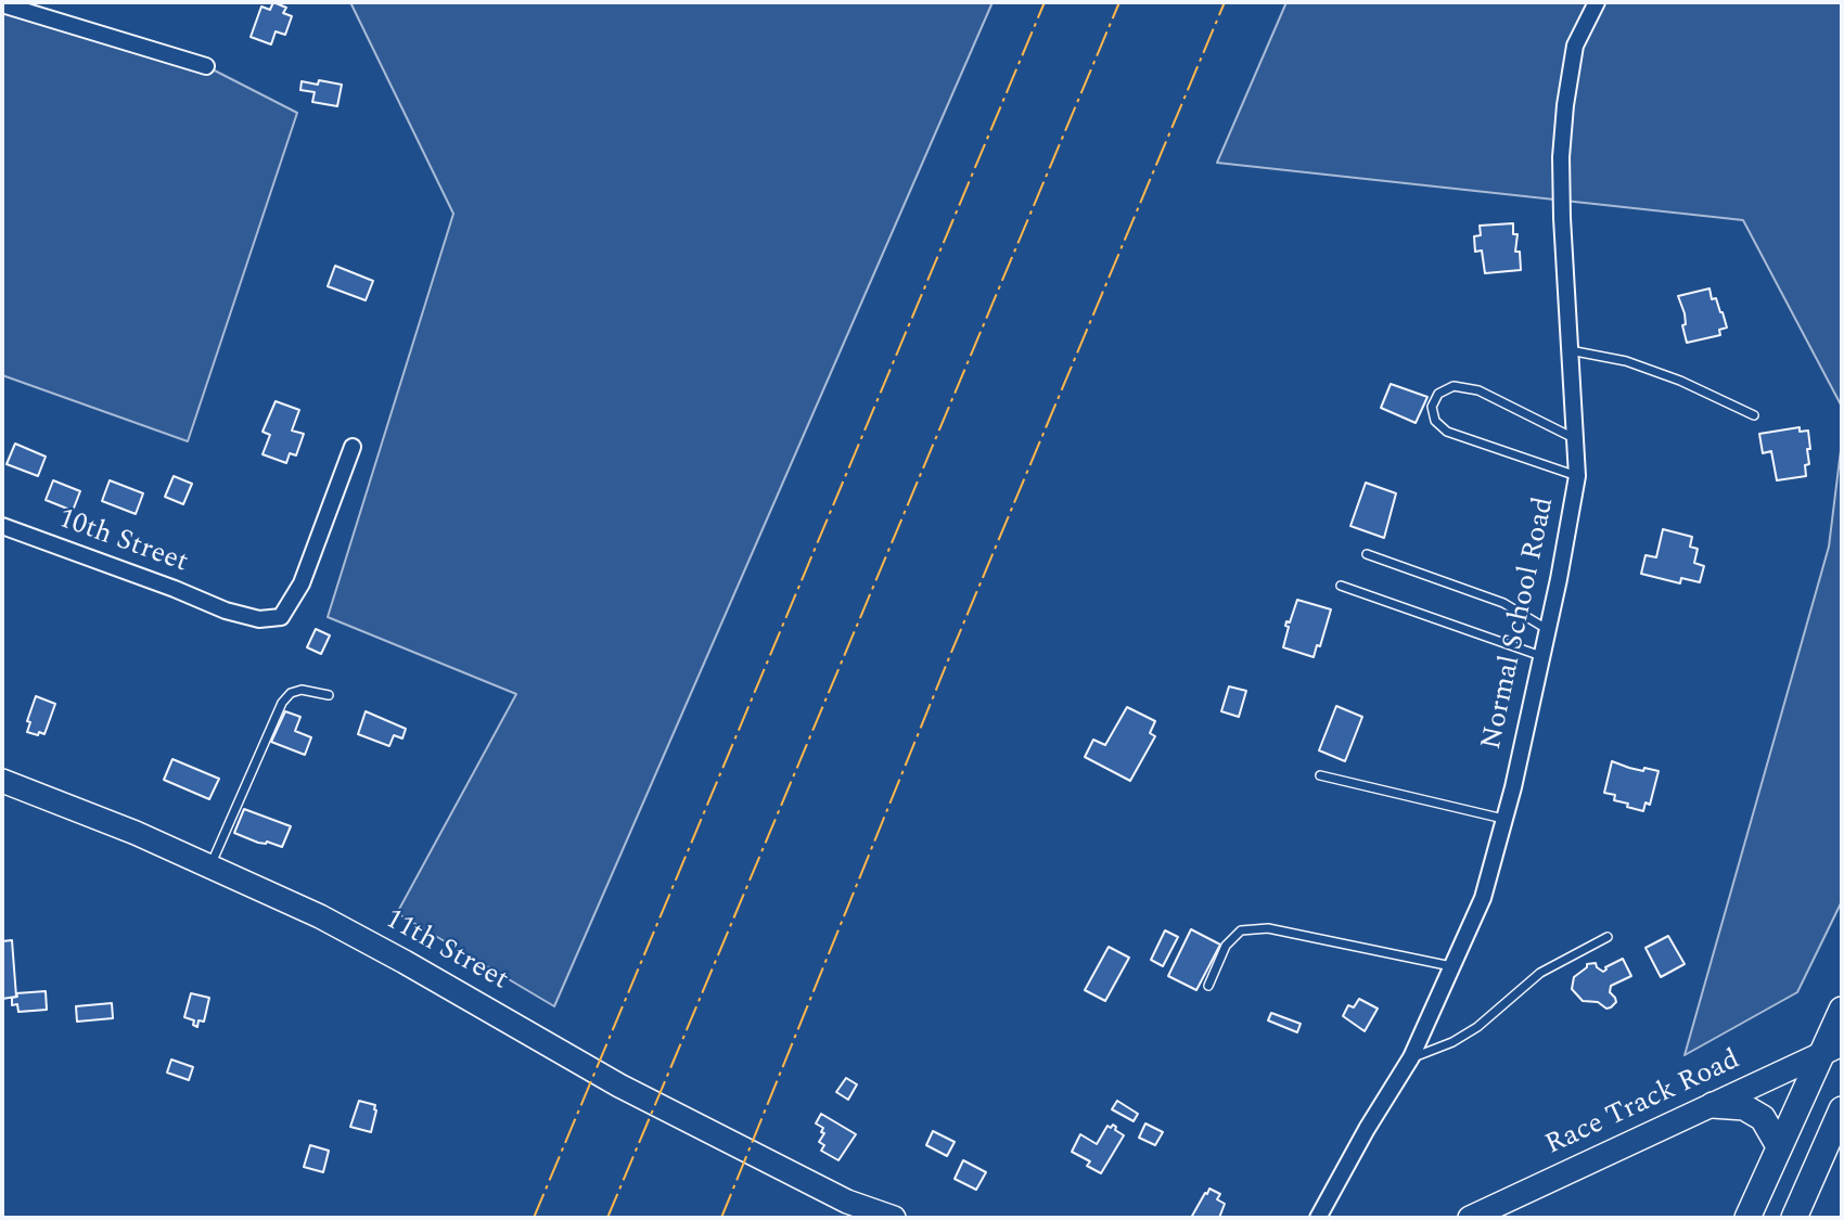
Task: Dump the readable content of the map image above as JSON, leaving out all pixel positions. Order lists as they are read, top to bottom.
{
  "streets": {
    "main road": ["11th Street", "Race Track Road"],
    "street": ["10th Street", "Normal School Road"]
  }
}
